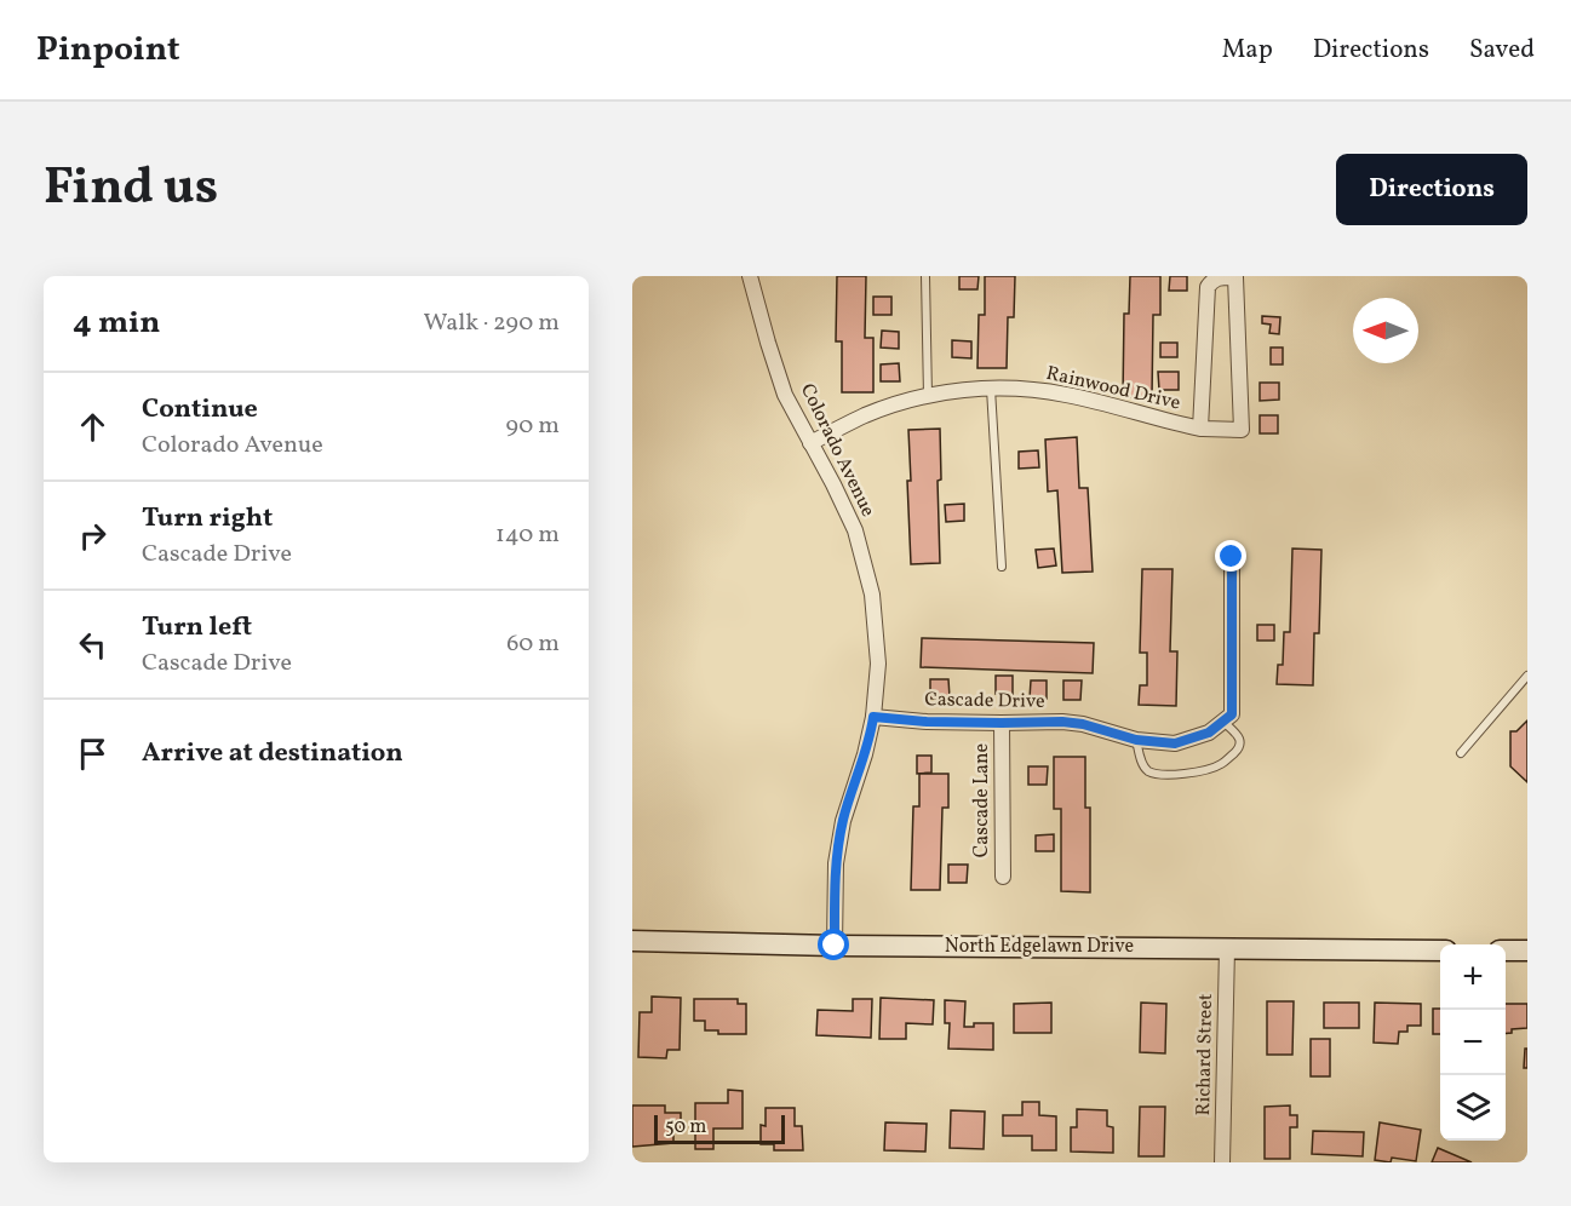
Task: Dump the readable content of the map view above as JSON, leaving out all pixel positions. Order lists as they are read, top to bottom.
{
  "streets": {
    "street": [
      "Rainwood Drive",
      "Colorado Avenue",
      "Cascade Drive",
      "Cascade Lane",
      "North Edgelawn Drive",
      "Richard Street"
    ]
  },
  "crossings": [
    ["Rainwood Drive", "Colorado Avenue"],
    ["Colorado Avenue", "Cascade Drive"],
    ["Colorado Avenue", "North Edgelawn Drive"],
    ["Cascade Drive", "Cascade Lane"],
    ["North Edgelawn Drive", "Richard Street"]
  ],
  "scale_bar": "50 m",
  "north": "left",
  "page": {
    "header": "Pinpoint",
    "nav": ["Map", "Directions", "Saved"],
    "title": "Find us",
    "buttons": "Directions",
    "heading": ["4 min", "Walk · 290 m"],
    "list": [
      ["Continue", "Colorado Avenue", "90 m"],
      ["Turn right", "Cascade Drive", "140 m"],
      ["Turn left", "Cascade Drive", "60 m"],
      "Arrive at destination"
    ],
    "map_buttons": ["+", "−"],
    "scale": "50 m"
  }
}
